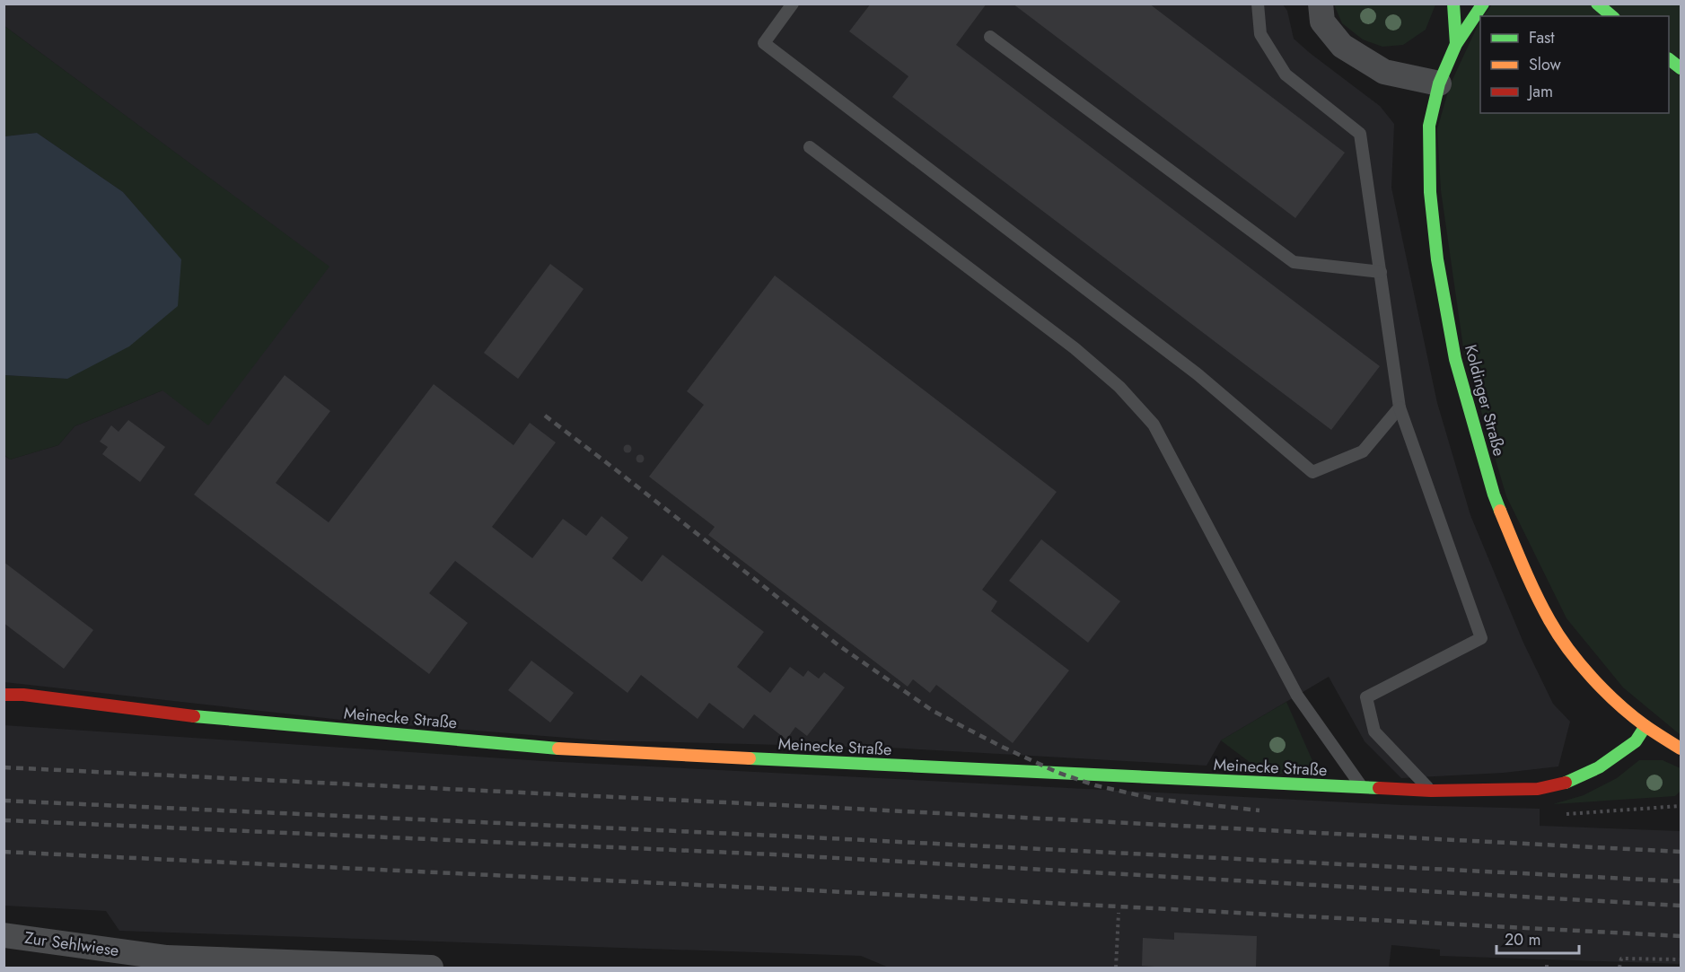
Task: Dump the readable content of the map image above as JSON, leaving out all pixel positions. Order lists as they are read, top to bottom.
{
  "streets": {
    "street": ["Koldinger Straße", "Meinecke Straße", "Zur Sehlwiese"]
  },
  "crossings": [
    ["Koldinger Straße", "Meinecke Straße"]
  ],
  "legend": ["Fast", "Slow", "Jam"],
  "scale_bar": "20 m"
}
